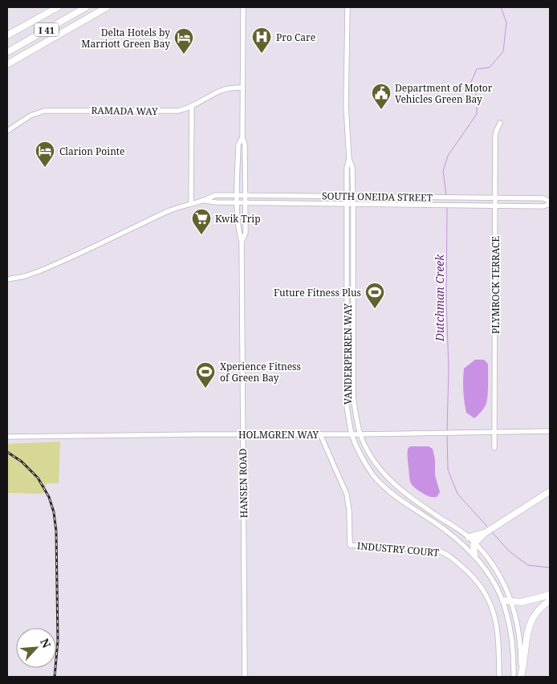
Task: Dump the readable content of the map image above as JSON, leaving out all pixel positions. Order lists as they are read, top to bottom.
{
  "streets": {
    "highway": ["I 41"],
    "street": [
      "RAMADA WAY",
      "SOUTH ONEIDA STREET",
      "PLYMROCK TERRACE",
      "VANDERPERREN WAY",
      "HOLMGREN WAY",
      "HANSEN ROAD",
      "INDUSTRY COURT"
    ]
  },
  "crossings": [
    ["RAMADA WAY", "HANSEN ROAD"],
    ["SOUTH ONEIDA STREET", "PLYMROCK TERRACE"],
    ["SOUTH ONEIDA STREET", "VANDERPERREN WAY"],
    ["SOUTH ONEIDA STREET", "HANSEN ROAD"],
    ["PLYMROCK TERRACE", "HOLMGREN WAY"],
    ["VANDERPERREN WAY", "HOLMGREN WAY"],
    ["HOLMGREN WAY", "HANSEN ROAD"],
    ["HOLMGREN WAY", "INDUSTRY COURT"]
  ],
  "water": ["Dutchman Creek"],
  "places": {
    "hospital": ["Pro Care"],
    "hotel": ["Delta Hotels by Marriott Green Bay", "Clarion Pointe"],
    "public building": ["Department of Motor Vehicles Green Bay"],
    "supermarket": ["Kwik Trip"],
    "sports": ["Future Fitness Plus", "Xperience Fitness of Green Bay"]
  },
  "north": "top right"
}
